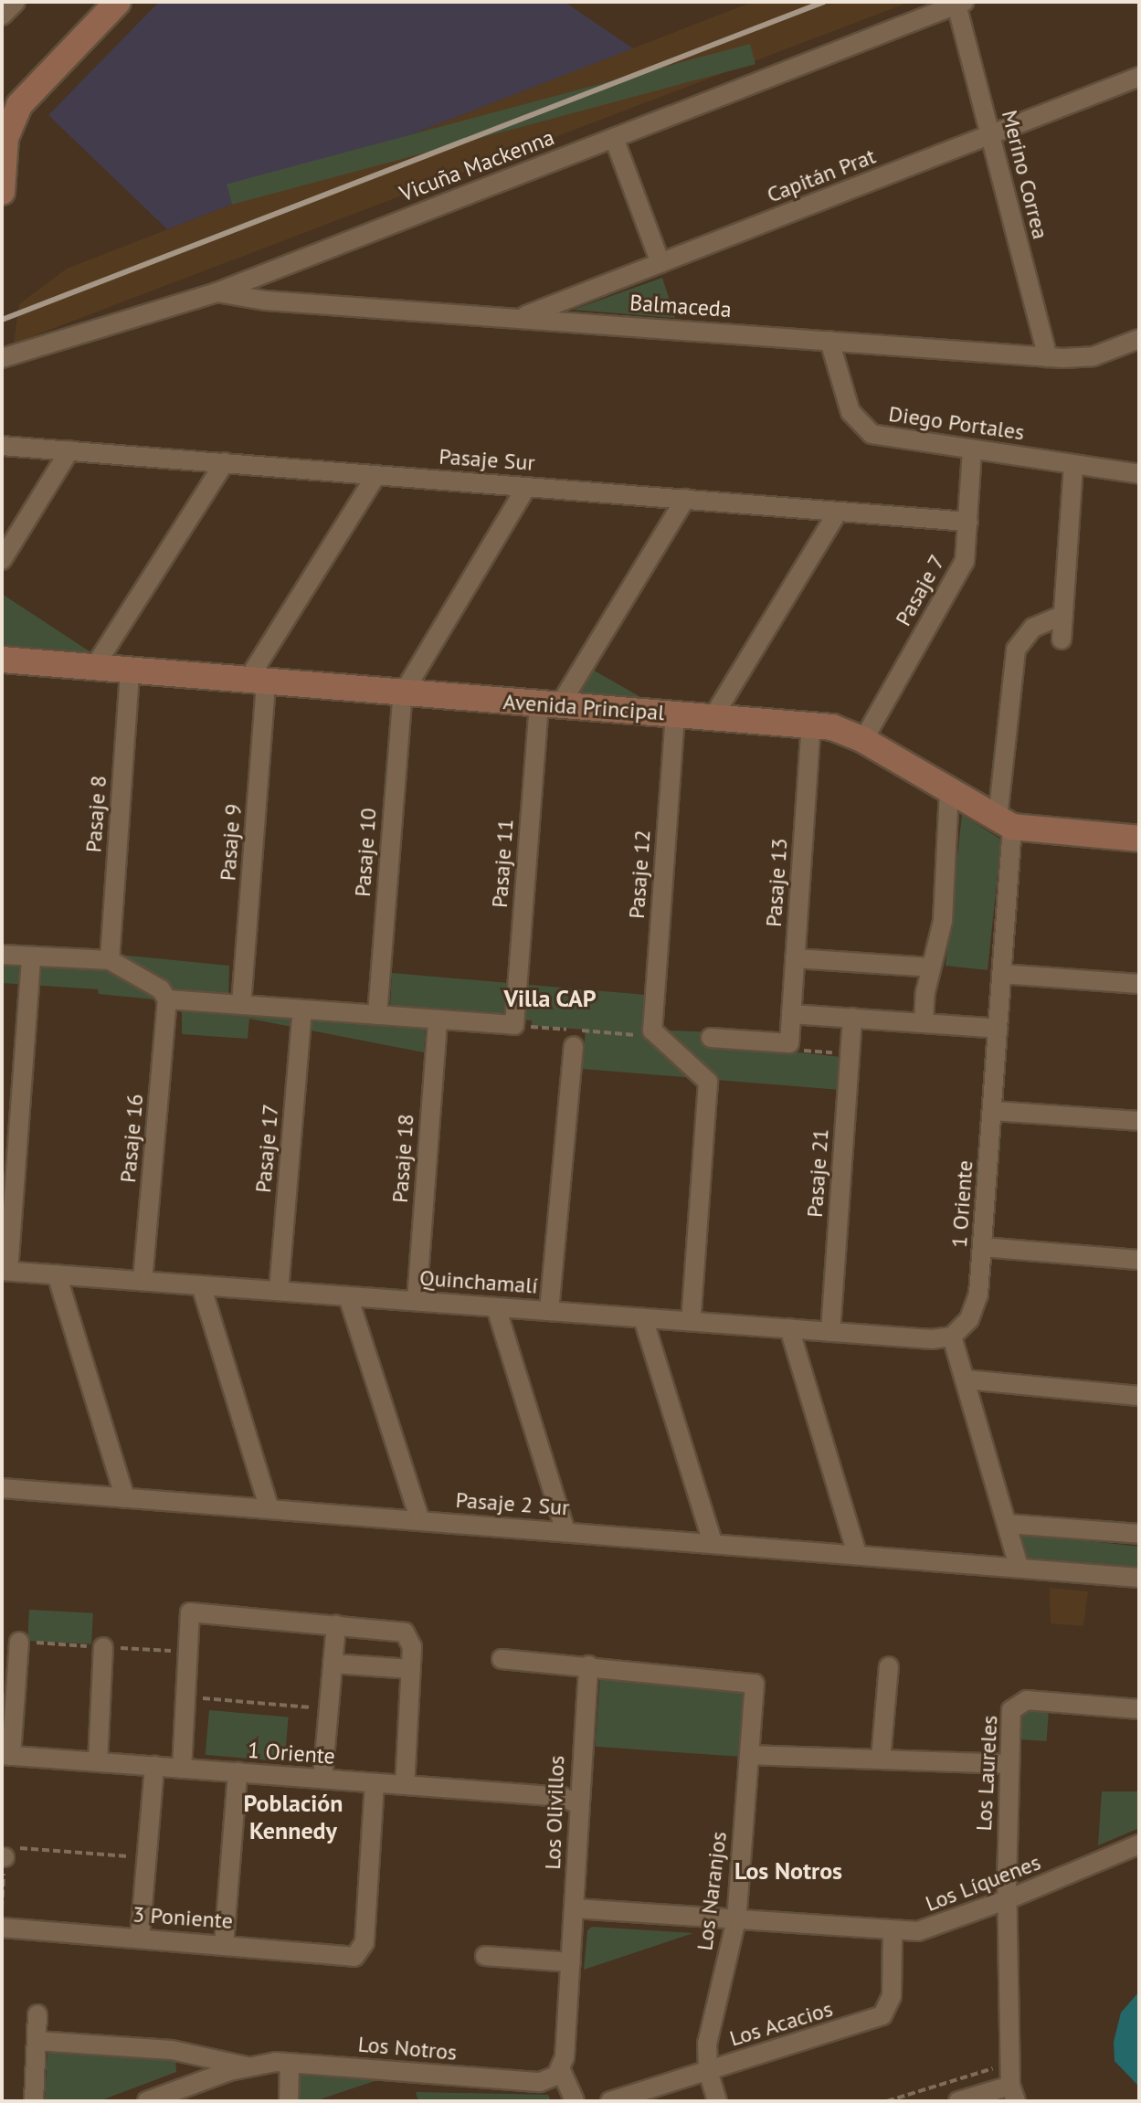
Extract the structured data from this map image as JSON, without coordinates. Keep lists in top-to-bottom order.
{
  "streets": {
    "main road": ["Avenida Principal"],
    "street": [
      "Vicuña Mackenna",
      "Merino Correa",
      "Capitán Prat",
      "Balmaceda",
      "Diego Portales",
      "Pasaje Sur",
      "Pasaje 7",
      "Pasaje 8",
      "Pasaje 9",
      "Pasaje 10",
      "Pasaje 11",
      "Pasaje 12",
      "Pasaje 13",
      "Pasaje 16",
      "Pasaje 17",
      "Pasaje 18",
      "Pasaje 21",
      "1 Oriente",
      "Quinchamalí",
      "Pasaje 2 Sur",
      "Los Laureles",
      "Los Olivillos",
      "Los Líquenes",
      "Los Naranjos",
      "3 Poniente",
      "Los Acacios",
      "Los Notros"
    ]
  },
  "crossings": [
    ["Vicuña Mackenna", "Merino Correa"],
    ["Vicuña Mackenna", "Balmaceda"],
    ["Merino Correa", "Capitán Prat"],
    ["Merino Correa", "Balmaceda"],
    ["Capitán Prat", "Balmaceda"],
    ["Balmaceda", "Diego Portales"],
    ["Diego Portales", "Pasaje 7"],
    ["Pasaje Sur", "Pasaje 7"],
    ["Pasaje 7", "Avenida Principal"],
    ["Avenida Principal", "Pasaje 8"],
    ["Avenida Principal", "Pasaje 9"],
    ["Avenida Principal", "Pasaje 10"],
    ["Avenida Principal", "Pasaje 11"],
    ["Avenida Principal", "Pasaje 12"],
    ["Avenida Principal", "Pasaje 13"],
    ["Avenida Principal", "1 Oriente"],
    ["Pasaje 11", "Pasaje 18"],
    ["Pasaje 12", "Quinchamalí"],
    ["Pasaje 16", "Quinchamalí"],
    ["Pasaje 17", "Quinchamalí"],
    ["Pasaje 18", "Quinchamalí"],
    ["Pasaje 21", "Quinchamalí"],
    ["1 Oriente", "Quinchamalí"],
    ["1 Oriente", "Los Olivillos"],
    ["1 Oriente", "3 Poniente"],
    ["Los Laureles", "Los Líquenes"],
    ["Los Olivillos", "Los Líquenes"],
    ["Los Olivillos", "Los Naranjos"],
    ["Los Líquenes", "Los Naranjos"],
    ["Los Líquenes", "Los Acacios"],
    ["Los Naranjos", "Los Acacios"]
  ],
  "districts": ["Villa CAP", "Población Kennedy", "Los Notros"]
}
